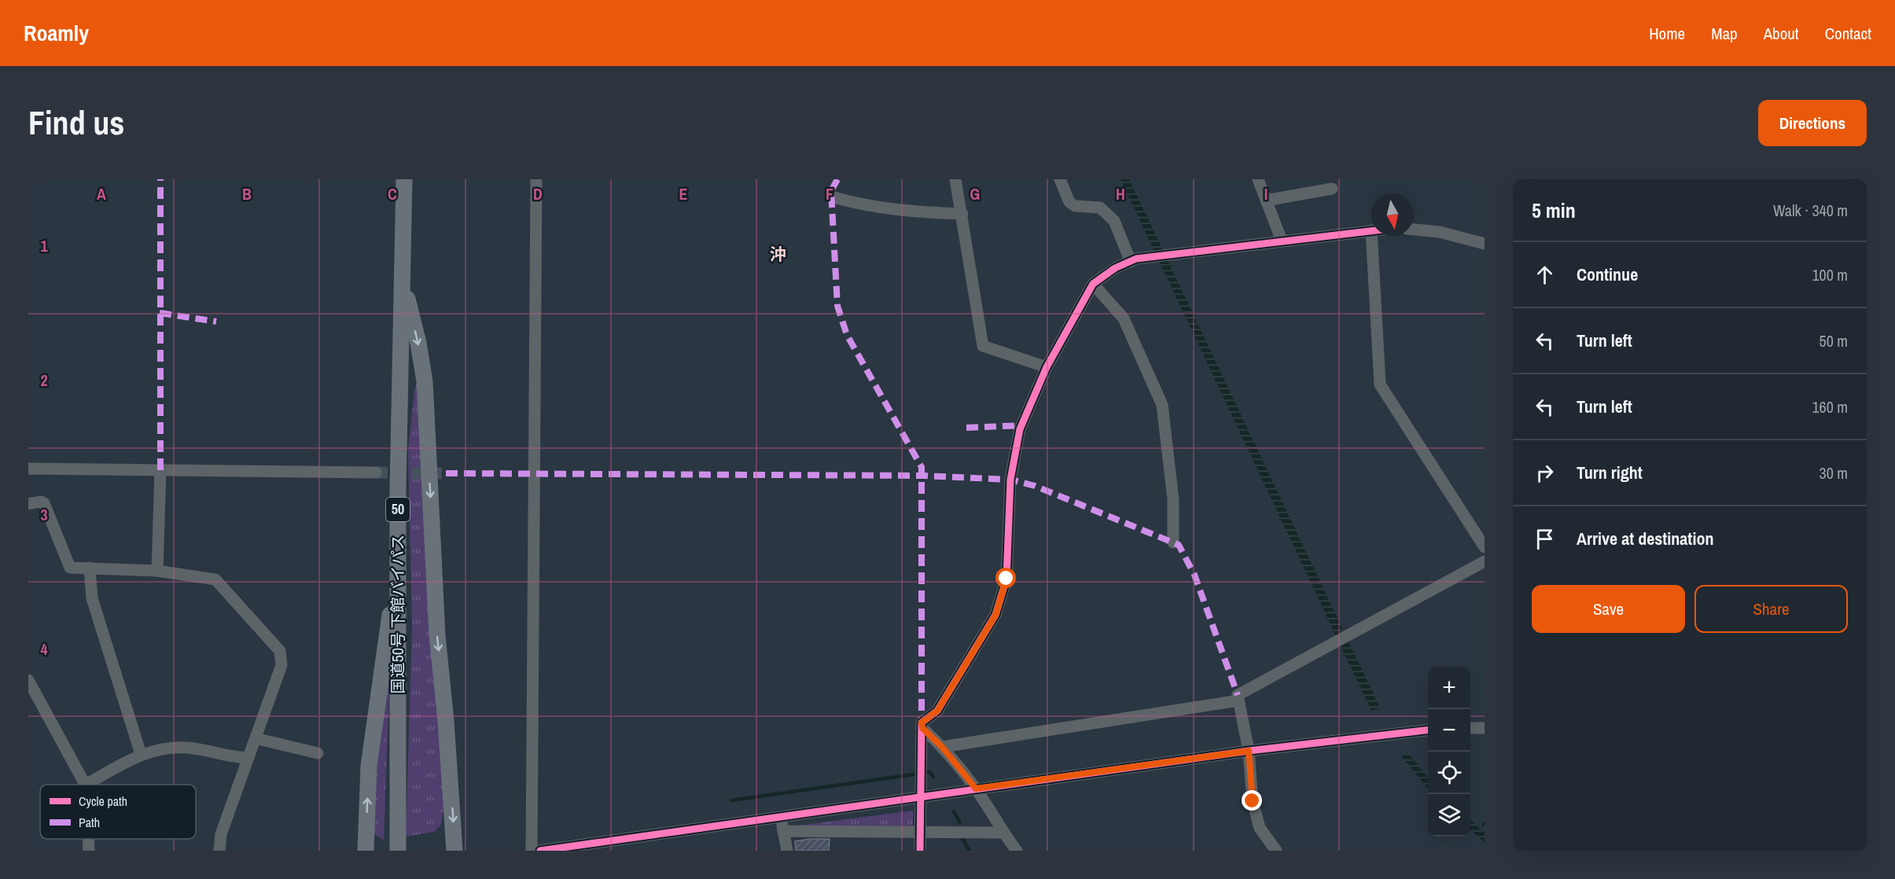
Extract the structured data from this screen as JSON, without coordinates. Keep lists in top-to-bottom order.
{
  "streets": {
    "highway": ["50", "国道50号 下館バイパス"]
  },
  "districts": ["沖"],
  "legend": ["Cycle path", "Path"],
  "north": "bottom",
  "page": {
    "header": "Roamly",
    "nav": [
      "Home",
      "Map",
      "About",
      "Contact"
    ],
    "buttons": [
      "Directions",
      ["Save", "Share"]
    ],
    "title": "Find us",
    "heading": ["5 min", "Walk · 340 m"],
    "list": [
      ["Continue", "100 m"],
      ["Turn left", "50 m"],
      ["Turn left", "160 m"],
      ["Turn right", "30 m"],
      "Arrive at destination"
    ],
    "map_buttons": ["+", "−"]
  },
  "grid": {
    "columns": [
      "A",
      "B",
      "C",
      "D",
      "E",
      "F",
      "G",
      "H",
      "I"
    ],
    "rows": [
      "1",
      "2",
      "3",
      "4"
    ]
  }
}
